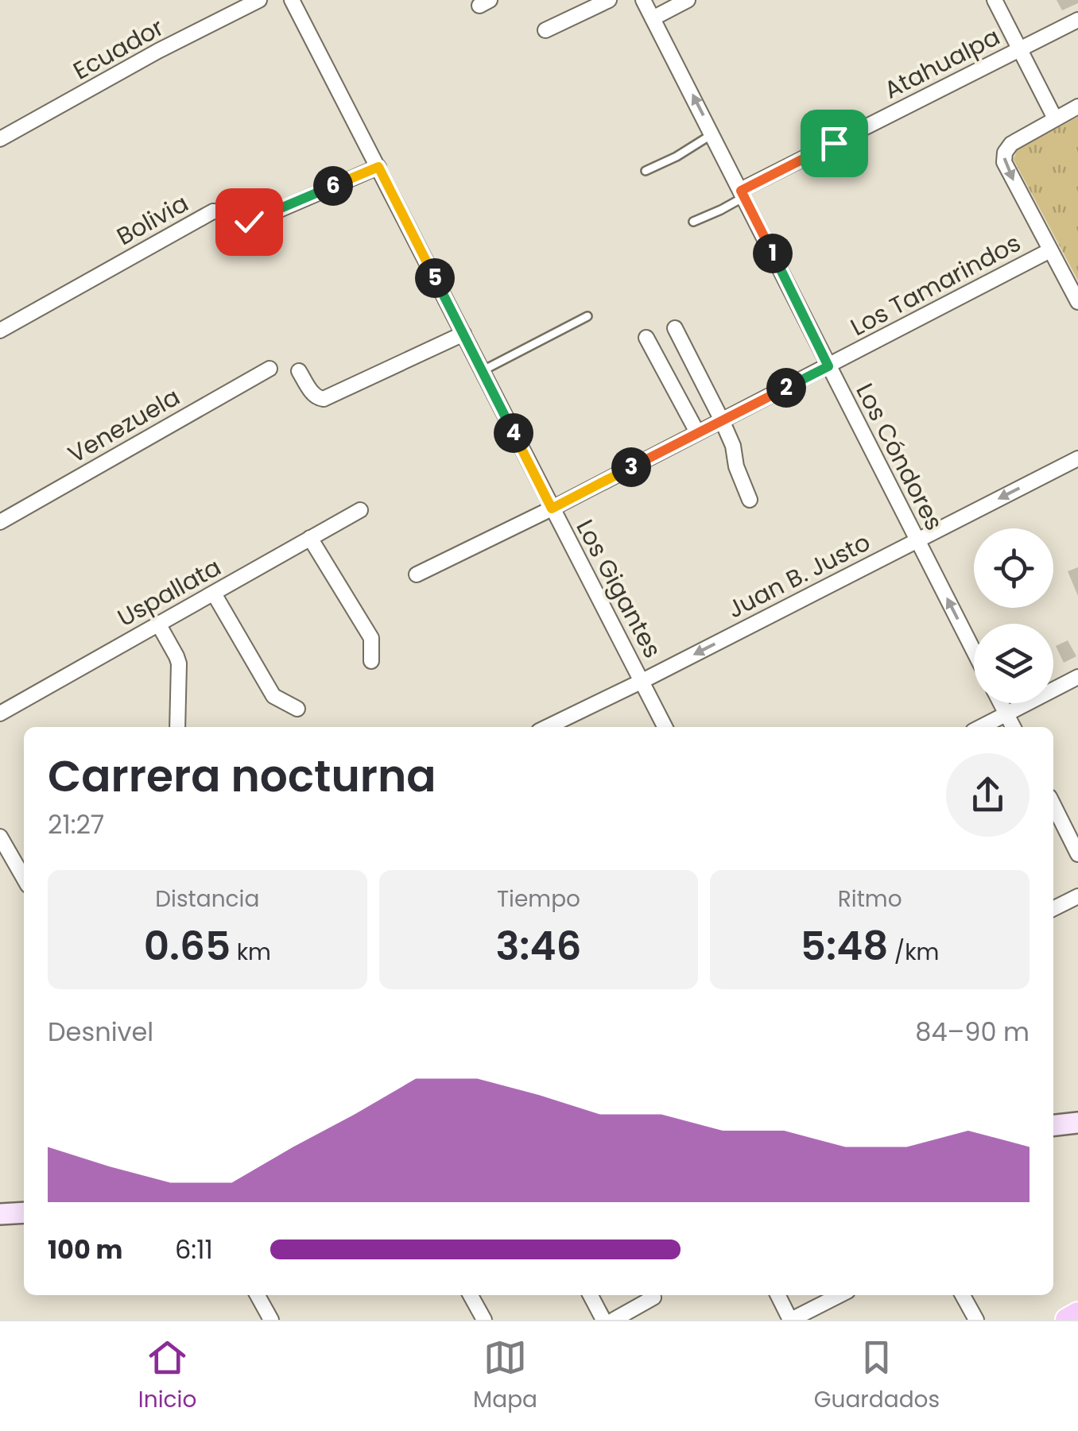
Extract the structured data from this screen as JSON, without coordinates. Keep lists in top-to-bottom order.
{
  "streets": {
    "street": [
      "Ecuador",
      "Atahualpa",
      "Bolivia",
      "Los Tamarindos",
      "Venezuela",
      "Los Cóndores",
      "Juan B. Justo",
      "Los Gigantes",
      "Uspallata"
    ]
  },
  "crossings": [
    ["Atahualpa", "Los Cóndores"],
    ["Bolivia", "Los Gigantes"],
    ["Los Tamarindos", "Los Cóndores"],
    ["Los Tamarindos", "Los Gigantes"],
    ["Los Cóndores", "Juan B. Justo"],
    ["Juan B. Justo", "Los Gigantes"]
  ],
  "one_way": ["Juan B. Justo"],
  "page": {
    "pins": [
      "6",
      "1",
      "5",
      "2",
      "4",
      "3"
    ],
    "heading": ["Carrera nocturna", "21:27"],
    "stats": [
      ["Distancia", "0.65 km"],
      ["Tiempo", "3:46"],
      ["Ritmo", "5:48 /km"]
    ],
    "chart": ["Desnivel", "84–90 m"],
    "list": [
      {
        "name": "100 m",
        "note": "6:11"
      }
    ],
    "tabs": ["Inicio", "Mapa", "Guardados"]
  }
}
